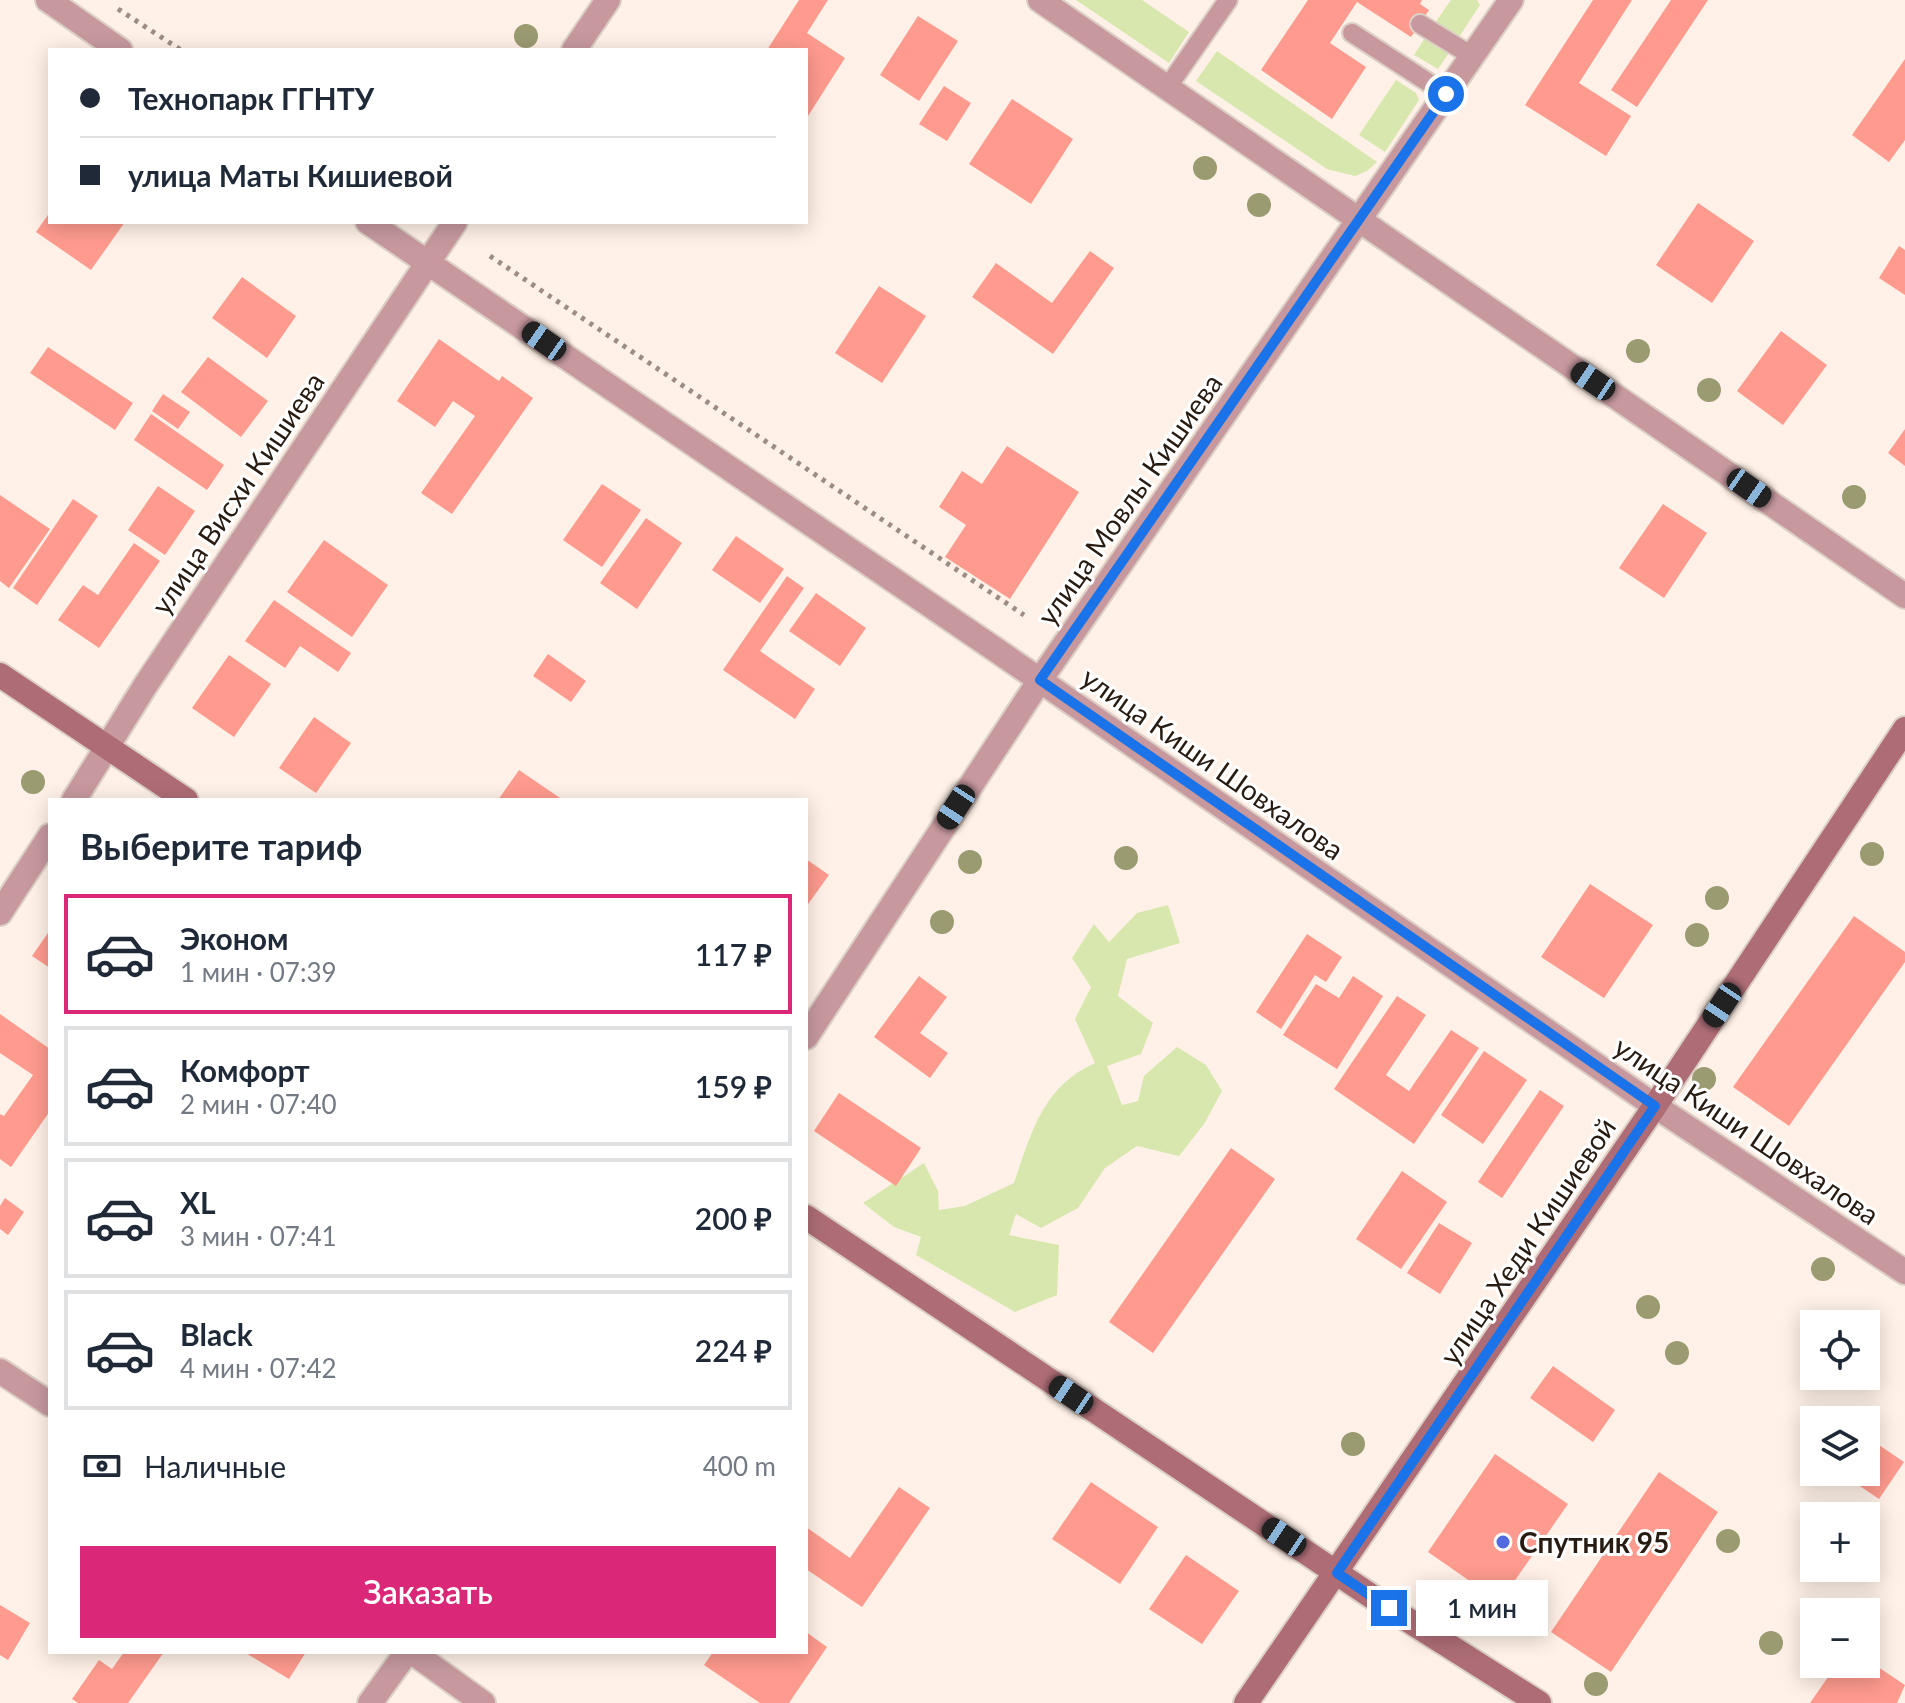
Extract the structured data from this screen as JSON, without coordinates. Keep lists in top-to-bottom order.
{
  "streets": {
    "main road": ["улица Хеди Кишиевой"],
    "street": ["улица Висхи Кишиева", "улица Мовлы Кишиева", "улица Киши Шовхалова"]
  },
  "crossings": [
    ["улица Висхи Кишиева", "улица Киши Шовхалова"],
    ["улица Мовлы Кишиева", "улица Киши Шовхалова"],
    ["улица Киши Шовхалова", "улица Хеди Кишиевой"]
  ],
  "places": ["Спутник 95"],
  "page": {
    "banner": ["Технопарк ГГНТУ", "улица Маты Кишиевой"],
    "heading": "Выберите тариф",
    "list": [
      {
        "name": "Эконом",
        "note": "1 мин · 07:39",
        "value": "117 ₽"
      },
      {
        "name": "Комфорт",
        "note": "2 мин · 07:40",
        "value": "159 ₽"
      },
      {
        "name": "XL",
        "note": "3 мин · 07:41",
        "value": "200 ₽"
      },
      {
        "name": "Black",
        "note": "4 мин · 07:42",
        "value": "224 ₽"
      }
    ],
    "map_buttons": ["+", "−"],
    "pay": ["Наличные", "400 m"],
    "buttons": "Заказать",
    "bubble": "1 мин"
  }
}
